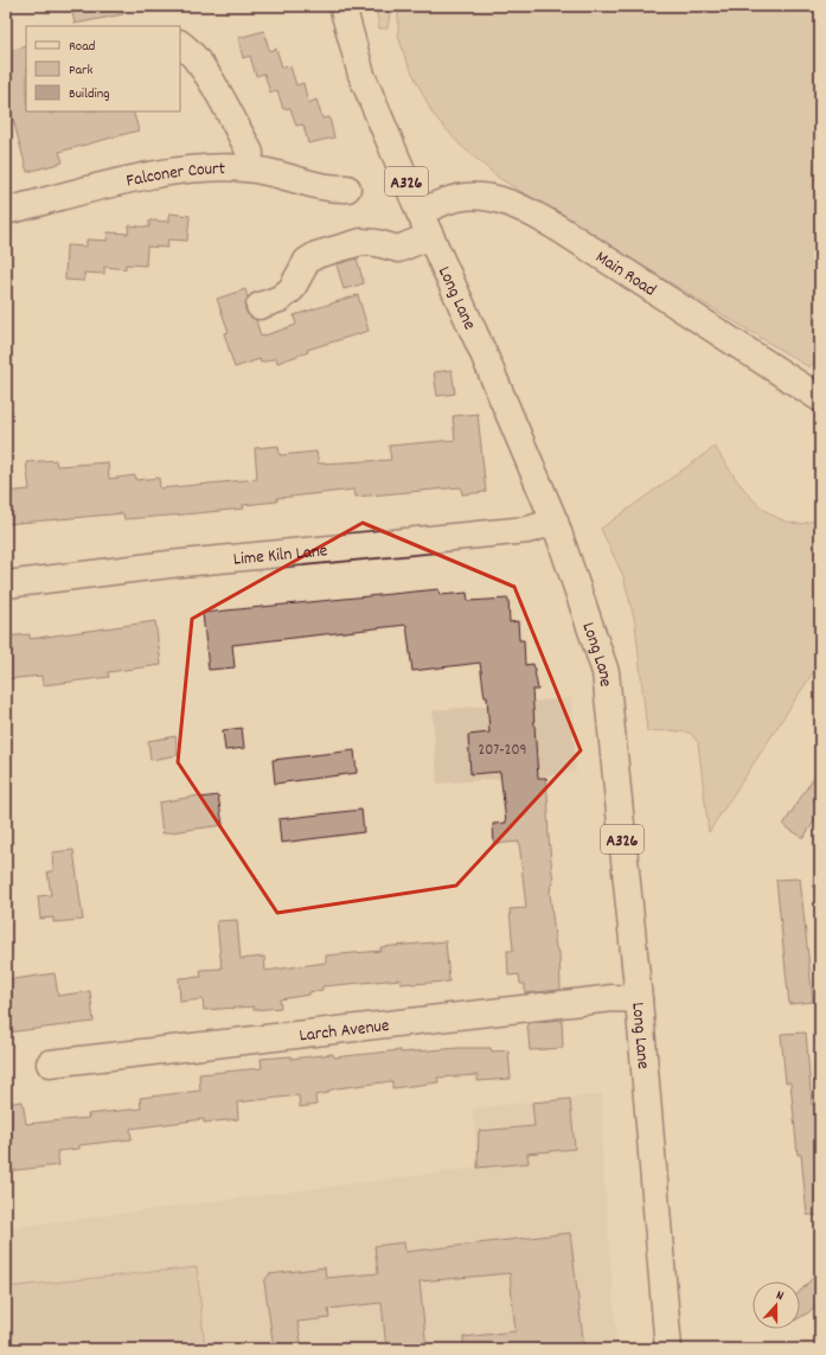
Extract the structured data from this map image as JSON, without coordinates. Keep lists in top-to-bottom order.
{
  "streets": {
    "street": [
      "Falconer Court",
      "A326",
      "Main Road",
      "Long Lane",
      "Lime Kiln Lane",
      "Larch Avenue"
    ]
  },
  "crossings": [
    ["Main Road", "Long Lane"],
    ["Long Lane", "Lime Kiln Lane"],
    ["Long Lane", "Larch Avenue"]
  ],
  "house_numbers": ["207-209"],
  "legend": ["Road", "Park", "Building"],
  "north": "top"
}
